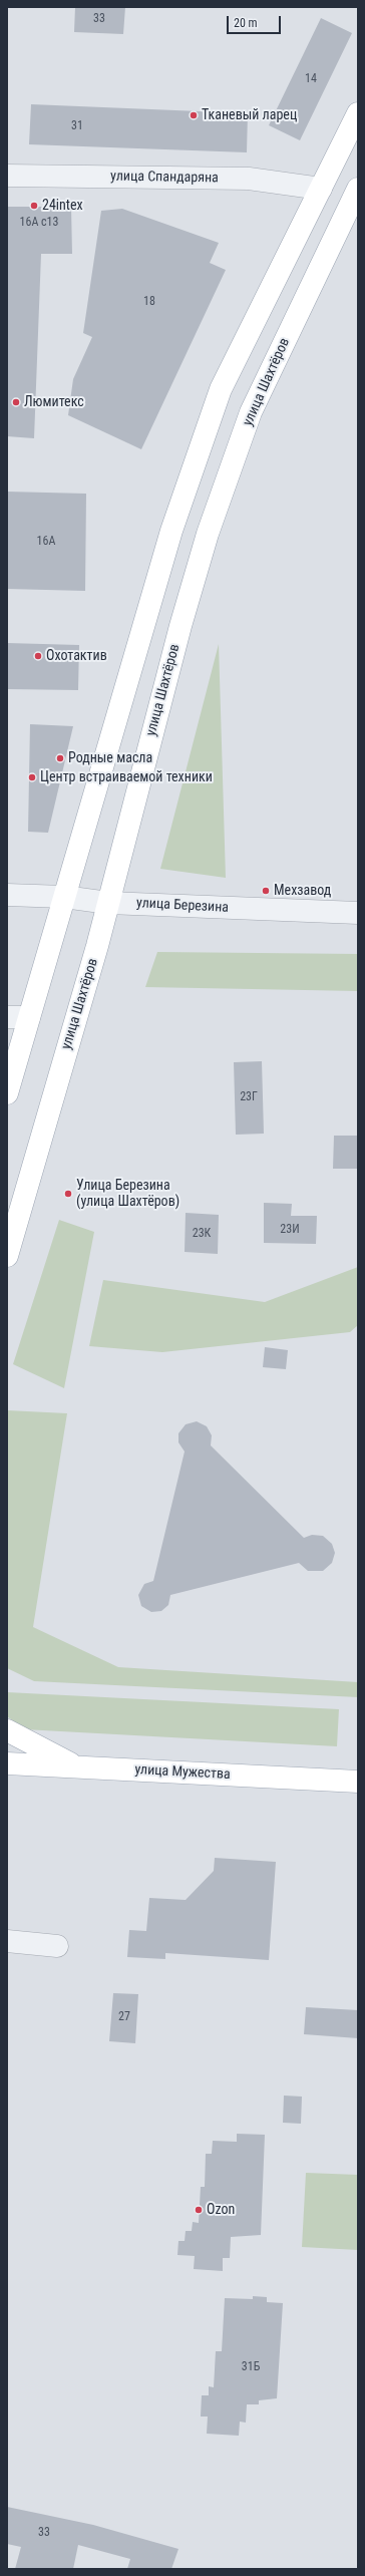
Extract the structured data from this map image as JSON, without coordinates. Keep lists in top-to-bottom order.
{
  "streets": {
    "main road": ["улица Шахтёров", "улица Мужества"],
    "street": ["улица Спандаряна", "улица Березина"]
  },
  "crossings": [
    ["улица Шахтёров", "улица Березина"]
  ],
  "places": [
    "Тканевый ларец",
    "24intex",
    "Люмитекс",
    "Охотактив",
    "Родные масла",
    "Центр встраиваемой техники",
    "Мехзавод",
    "Улица Березина (улица Шахтёров)",
    "Ozon"
  ],
  "house_numbers": [
    "33",
    "14",
    "31",
    "16А с13",
    "18",
    "16А",
    "23Г",
    "23И",
    "23К",
    "27",
    "31Б",
    "33"
  ],
  "scale_bar": "20 m"
}
